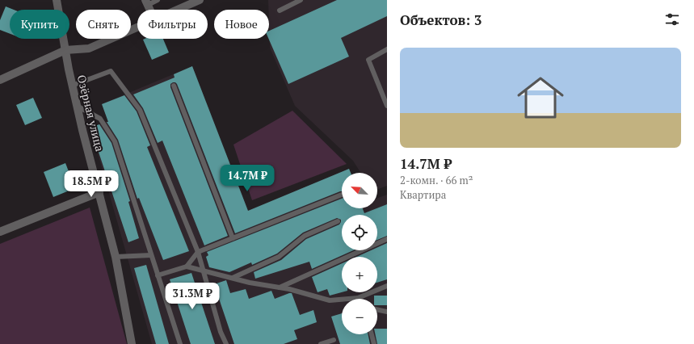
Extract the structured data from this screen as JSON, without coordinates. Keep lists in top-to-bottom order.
{
  "streets": {
    "street": ["Озёрная улица"]
  },
  "north": "top left",
  "page": {
    "heading": "Объектов: 3",
    "chip": [
      "Купить",
      "Снять",
      "Фильтры",
      "Новое"
    ],
    "list": [
      {
        "name": "14.7M ₽",
        "note": "2-комн. · 66 m² · Квартира"
      }
    ],
    "price": ["14.7M ₽", "18.5M ₽", "31.3M ₽"],
    "map_buttons": ["+", "−"]
  }
}
